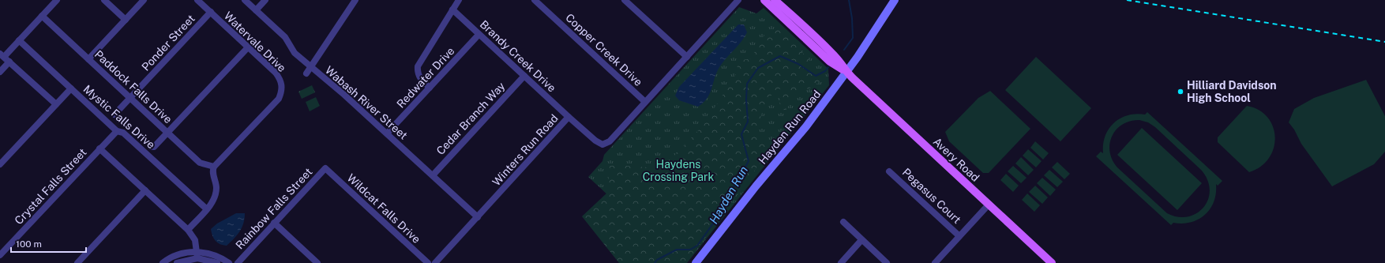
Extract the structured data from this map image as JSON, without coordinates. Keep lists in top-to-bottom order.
{
  "streets": {
    "main road": ["Hayden Run Road", "Avery Road"],
    "street": [
      "Watervale Drive",
      "Ponder Street",
      "Copper Creek Drive",
      "Brandy Creek Drive",
      "Redwater Drive",
      "Paddock Falls Drive",
      "Wabash River Street",
      "Mystic Falls Drive",
      "Cedar Branch Way",
      "Winters Run Road",
      "Crystal Falls Street",
      "Pegasus Court",
      "Rainbow Falls Street",
      "Wildcat Falls Drive"
    ]
  },
  "crossings": [
    ["Watervale Drive", "Ponder Street"],
    ["Watervale Drive", "Paddock Falls Drive"],
    ["Ponder Street", "Paddock Falls Drive"],
    ["Copper Creek Drive", "Winters Run Road"],
    ["Brandy Creek Drive", "Redwater Drive"],
    ["Brandy Creek Drive", "Cedar Branch Way"],
    ["Brandy Creek Drive", "Winters Run Road"],
    ["Redwater Drive", "Wabash River Street"],
    ["Wabash River Street", "Cedar Branch Way"],
    ["Wabash River Street", "Winters Run Road"],
    ["Mystic Falls Drive", "Crystal Falls Street"],
    ["Hayden Run Road", "Avery Road"],
    ["Rainbow Falls Street", "Wildcat Falls Drive"]
  ],
  "water": ["Hayden Run"],
  "parks": ["Haydens Crossing Park"],
  "places": ["Hilliard Davidson High School"],
  "scale_bar": "100 m"
}
